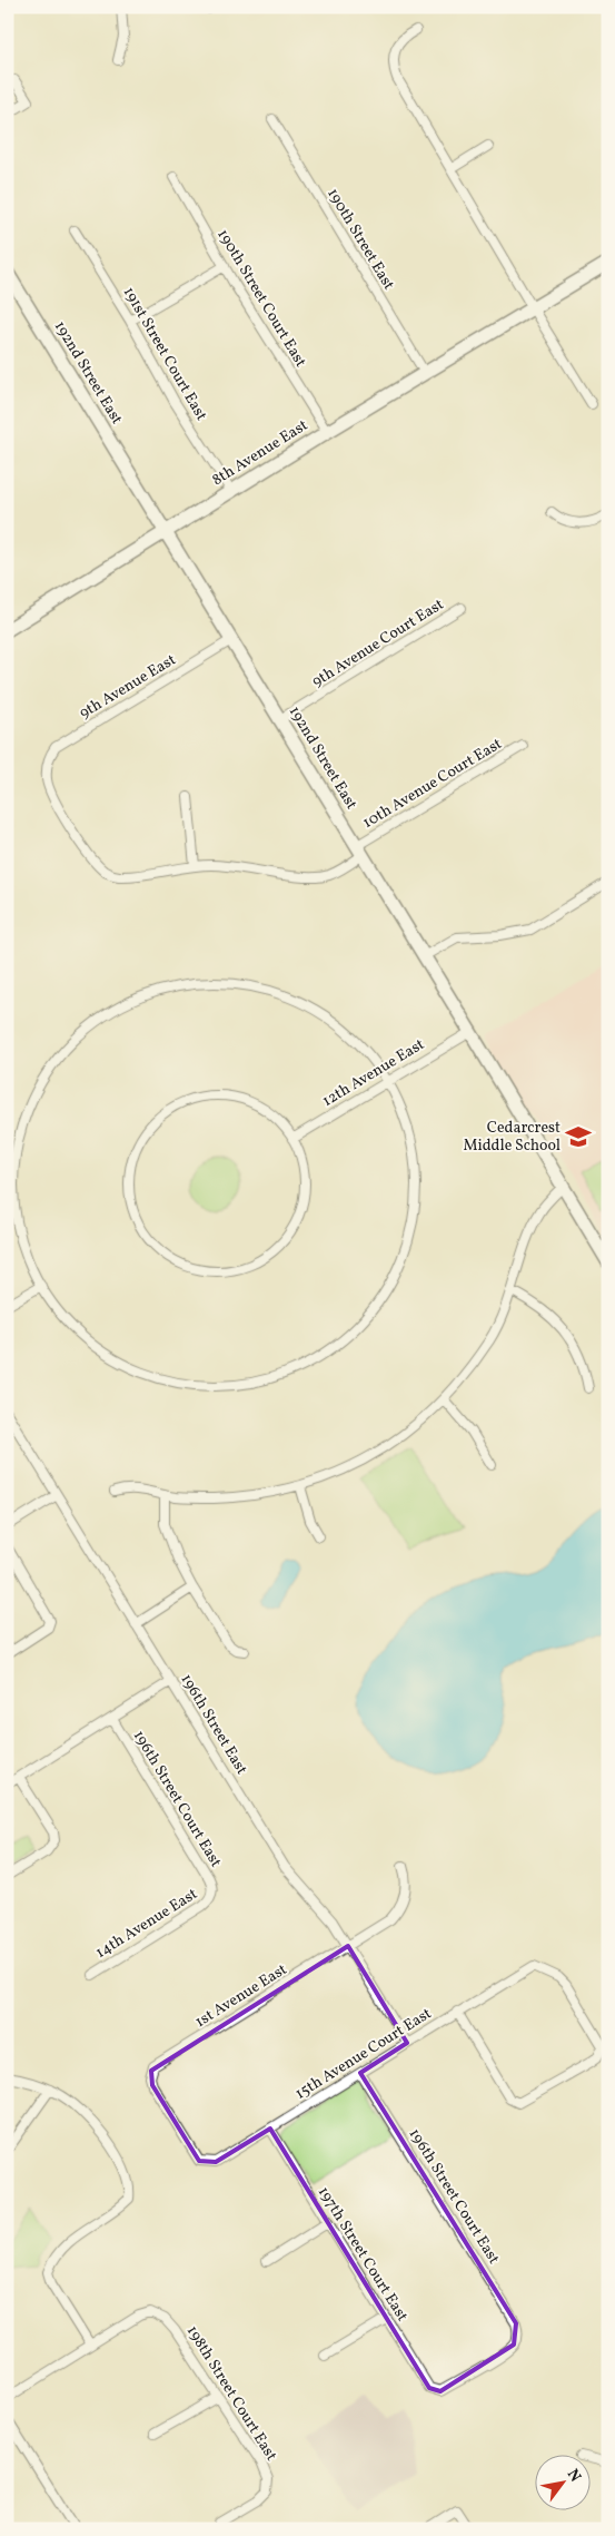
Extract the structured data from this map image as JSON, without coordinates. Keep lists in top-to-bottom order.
{
  "streets": {
    "street": [
      "190th Street East",
      "190th Street Court East",
      "191st Street Court East",
      "192nd Street East",
      "8th Avenue East",
      "9th Avenue Court East",
      "9th Avenue East",
      "10th Avenue Court East",
      "12th Avenue East",
      "196th Street East",
      "196th Street Court East",
      "14th Avenue East",
      "1st Avenue East",
      "15th Avenue Court East",
      "197th Street Court East",
      "198th Street Court East"
    ]
  },
  "crossings": [
    ["190th Street East", "8th Avenue East"],
    ["190th Street Court East", "8th Avenue East"],
    ["191st Street Court East", "8th Avenue East"],
    ["192nd Street East", "8th Avenue East"],
    ["192nd Street East", "9th Avenue Court East"],
    ["192nd Street East", "9th Avenue East"],
    ["192nd Street East", "10th Avenue Court East"],
    ["192nd Street East", "12th Avenue East"],
    ["9th Avenue East", "10th Avenue Court East"],
    ["196th Street East", "1st Avenue East"],
    ["196th Street East", "15th Avenue Court East"],
    ["196th Street Court East", "14th Avenue East"],
    ["196th Street Court East", "15th Avenue Court East"],
    ["196th Street Court East", "197th Street Court East"],
    ["1st Avenue East", "15th Avenue Court East"],
    ["15th Avenue Court East", "197th Street Court East"]
  ],
  "places": {
    "school or university": ["Cedarcrest Middle School"]
  },
  "north": "top right"
}
